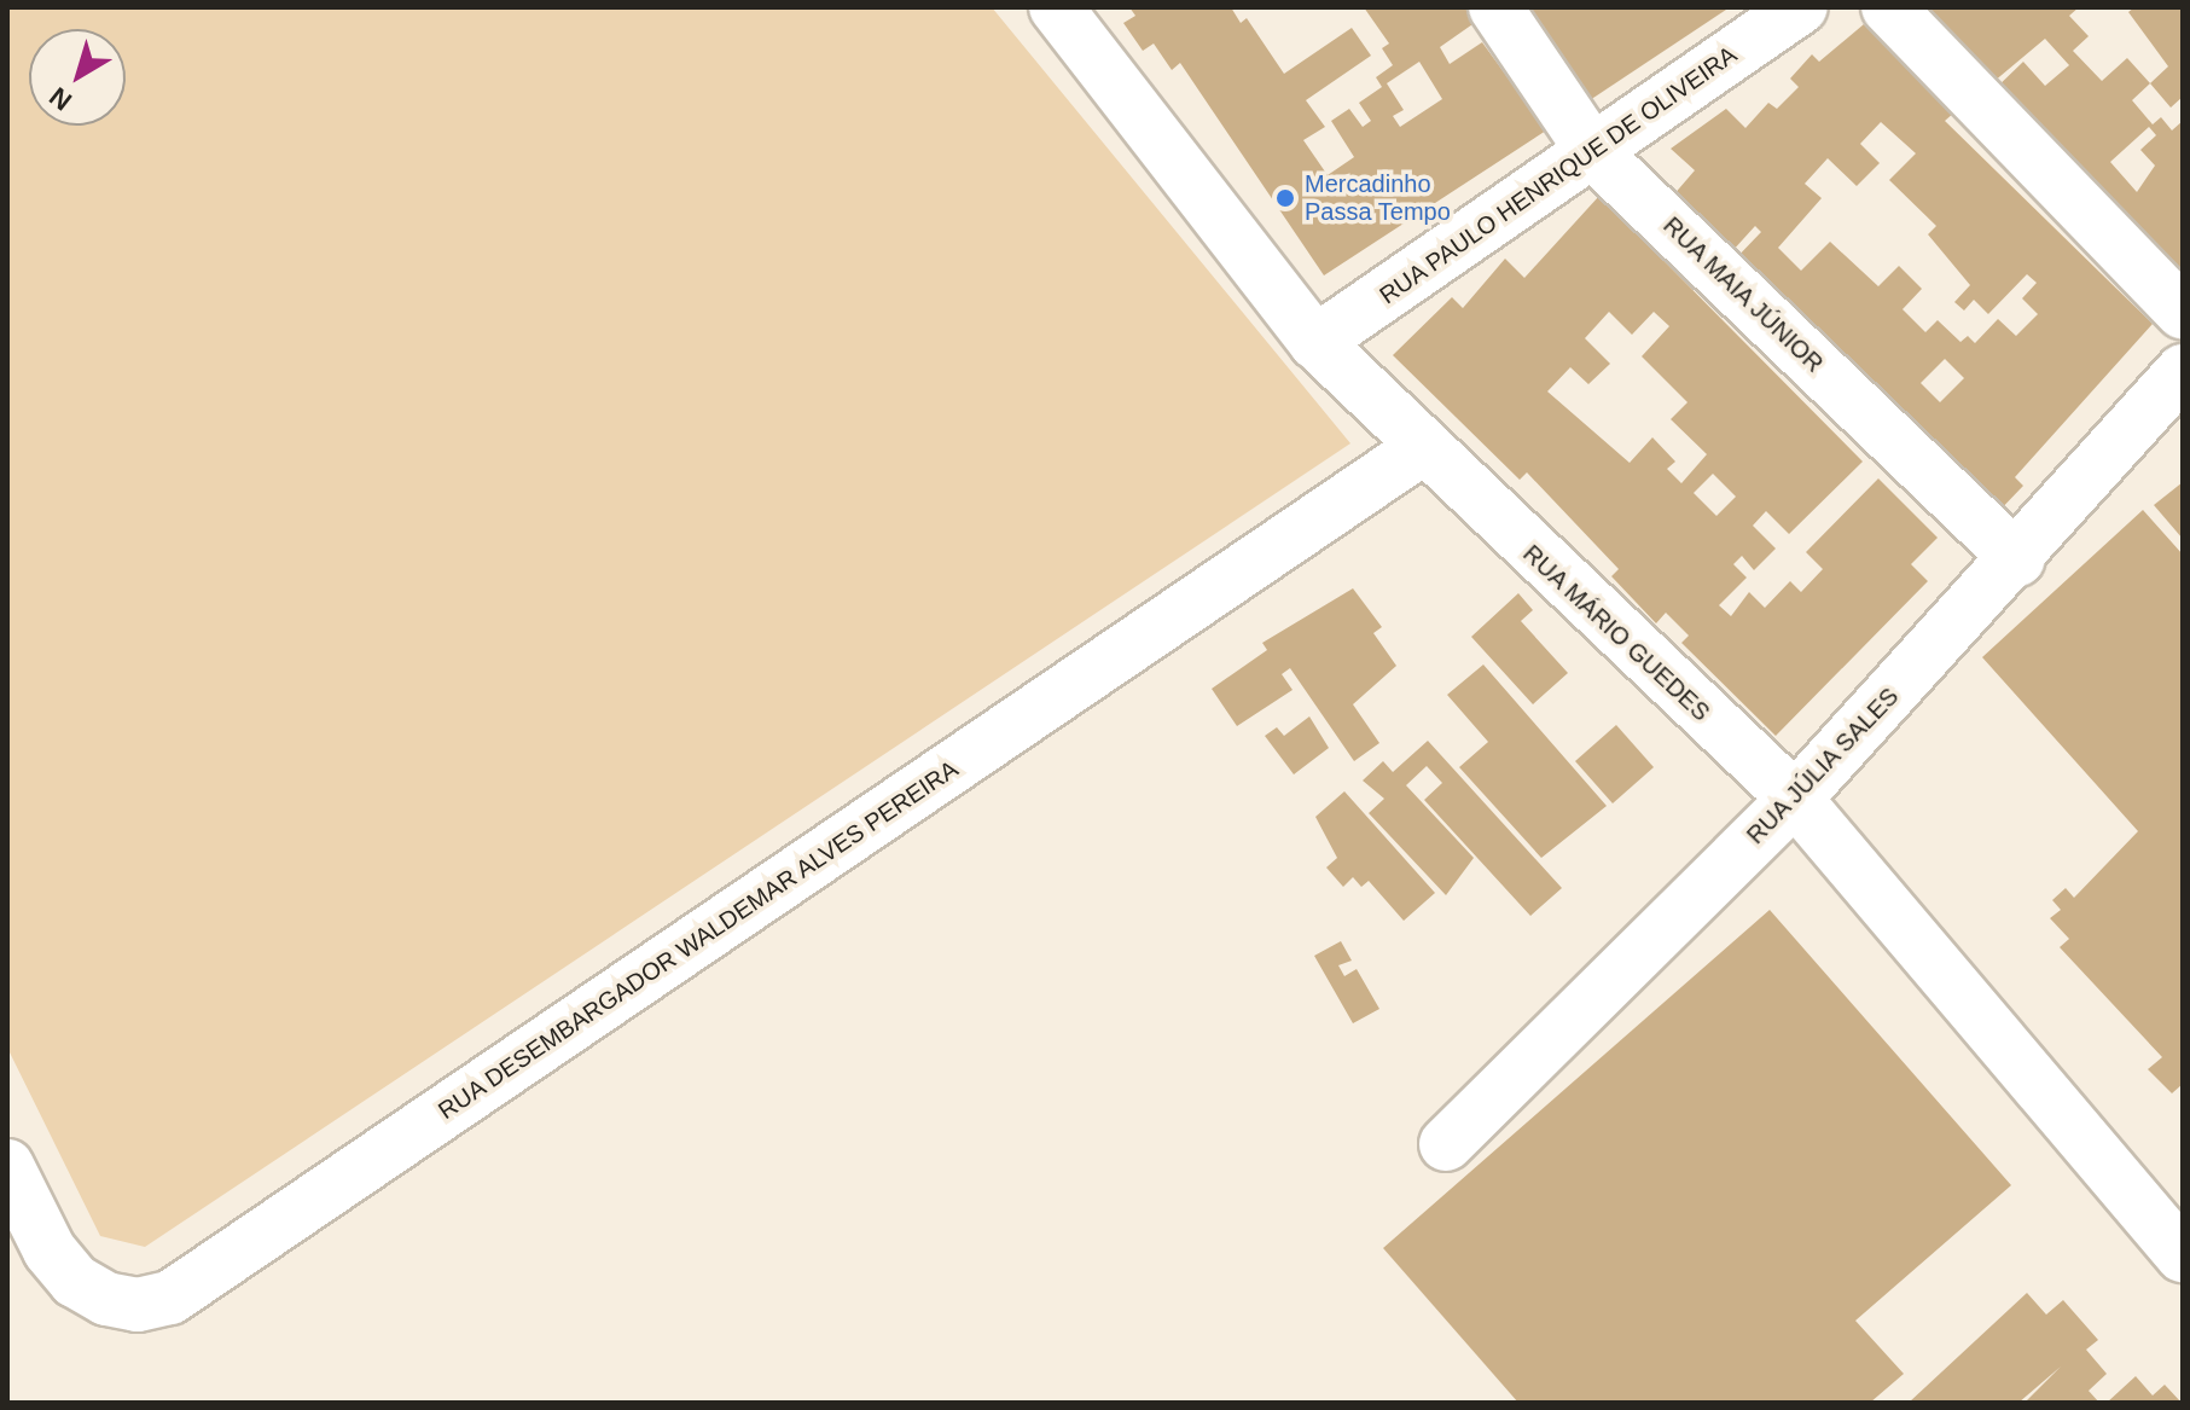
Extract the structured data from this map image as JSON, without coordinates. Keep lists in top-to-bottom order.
{
  "streets": {
    "street": [
      "RUA PAULO HENRIQUE DE OLIVEIRA",
      "RUA MAIA JÚNIOR",
      "RUA MÁRIO GUEDES",
      "RUA JÚLIA SALES",
      "RUA DESEMBARGADOR WALDEMAR ALVES PEREIRA"
    ]
  },
  "crossings": [
    ["RUA PAULO HENRIQUE DE OLIVEIRA", "RUA MAIA JÚNIOR"],
    ["RUA PAULO HENRIQUE DE OLIVEIRA", "RUA MÁRIO GUEDES"],
    ["RUA MAIA JÚNIOR", "RUA JÚLIA SALES"],
    ["RUA MÁRIO GUEDES", "RUA JÚLIA SALES"],
    ["RUA MÁRIO GUEDES", "RUA DESEMBARGADOR WALDEMAR ALVES PEREIRA"]
  ],
  "places": ["Mercadinho Passa Tempo"],
  "north": "bottom left"
}
